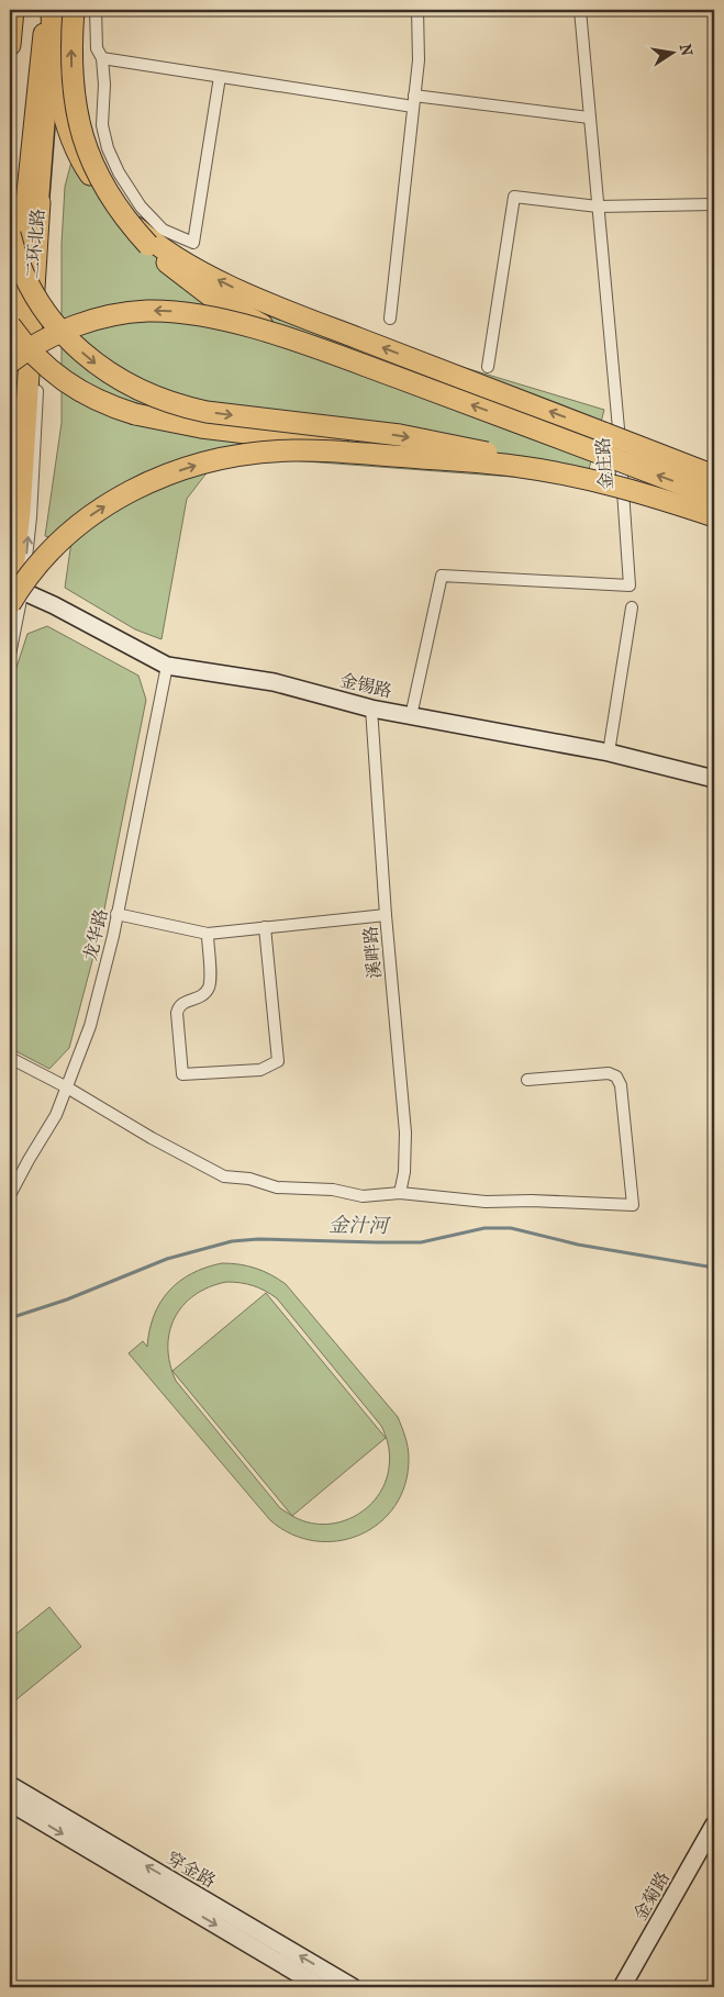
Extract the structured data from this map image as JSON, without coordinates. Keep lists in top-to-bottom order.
{
  "streets": {
    "main road": ["二环北路"],
    "street": [
      "金庄路",
      "金锡路",
      "龙华路",
      "溪畔路",
      "穿金路",
      "金菊路"
    ]
  },
  "crossings": [
    ["金庄路", "金锡路"],
    ["金锡路", "龙华路"],
    ["金锡路", "溪畔路"]
  ],
  "water": ["金汁河"],
  "north": "right"
}
